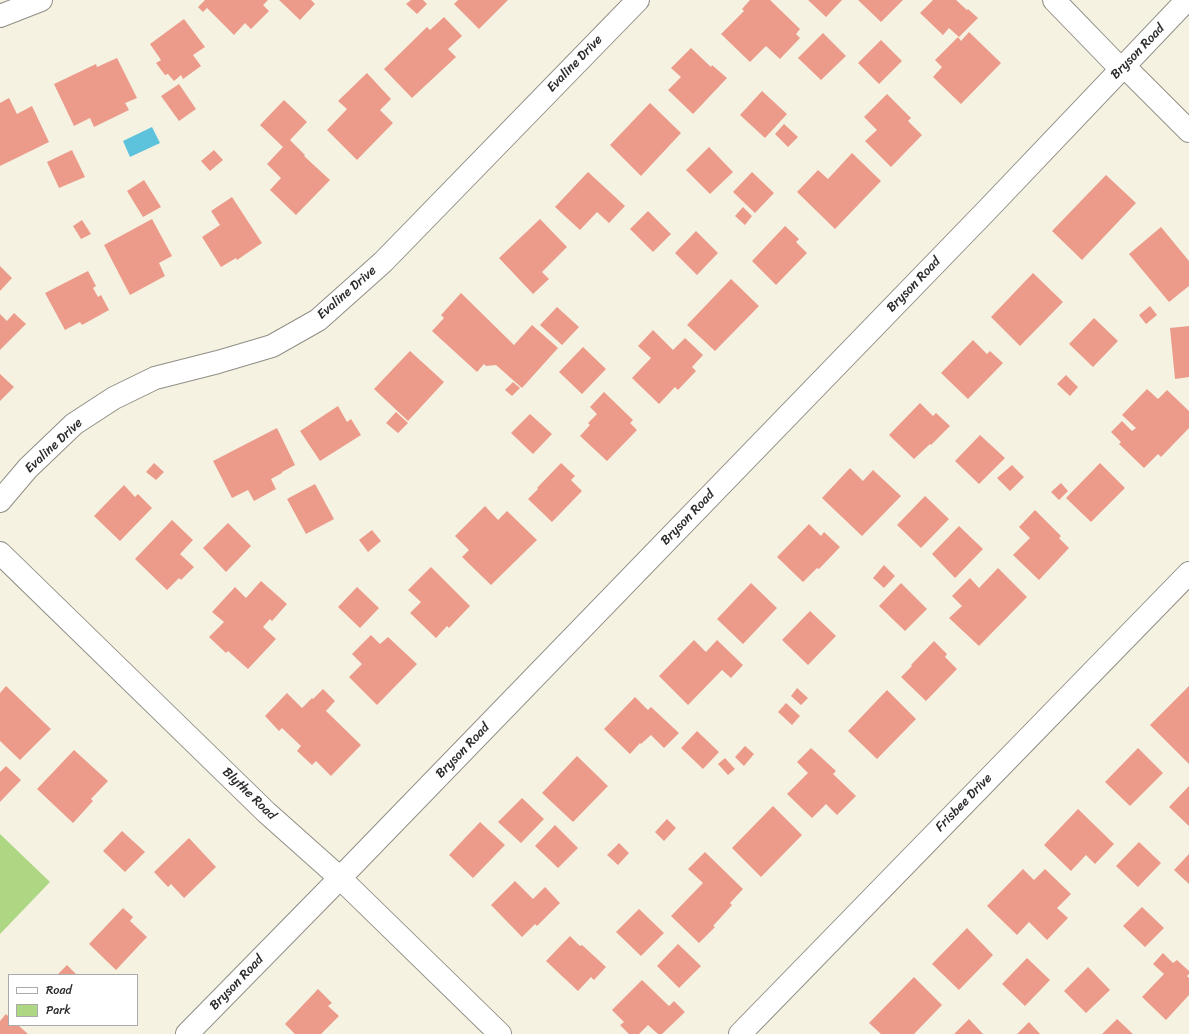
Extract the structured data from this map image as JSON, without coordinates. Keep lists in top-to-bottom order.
{
  "streets": {
    "street": [
      "Bryson Road",
      "Evaline Drive",
      "Blythe Road",
      "Frisbee Drive"
    ]
  },
  "crossings": [
    ["Bryson Road", "Blythe Road"]
  ],
  "legend": ["Road", "Park"]
}
